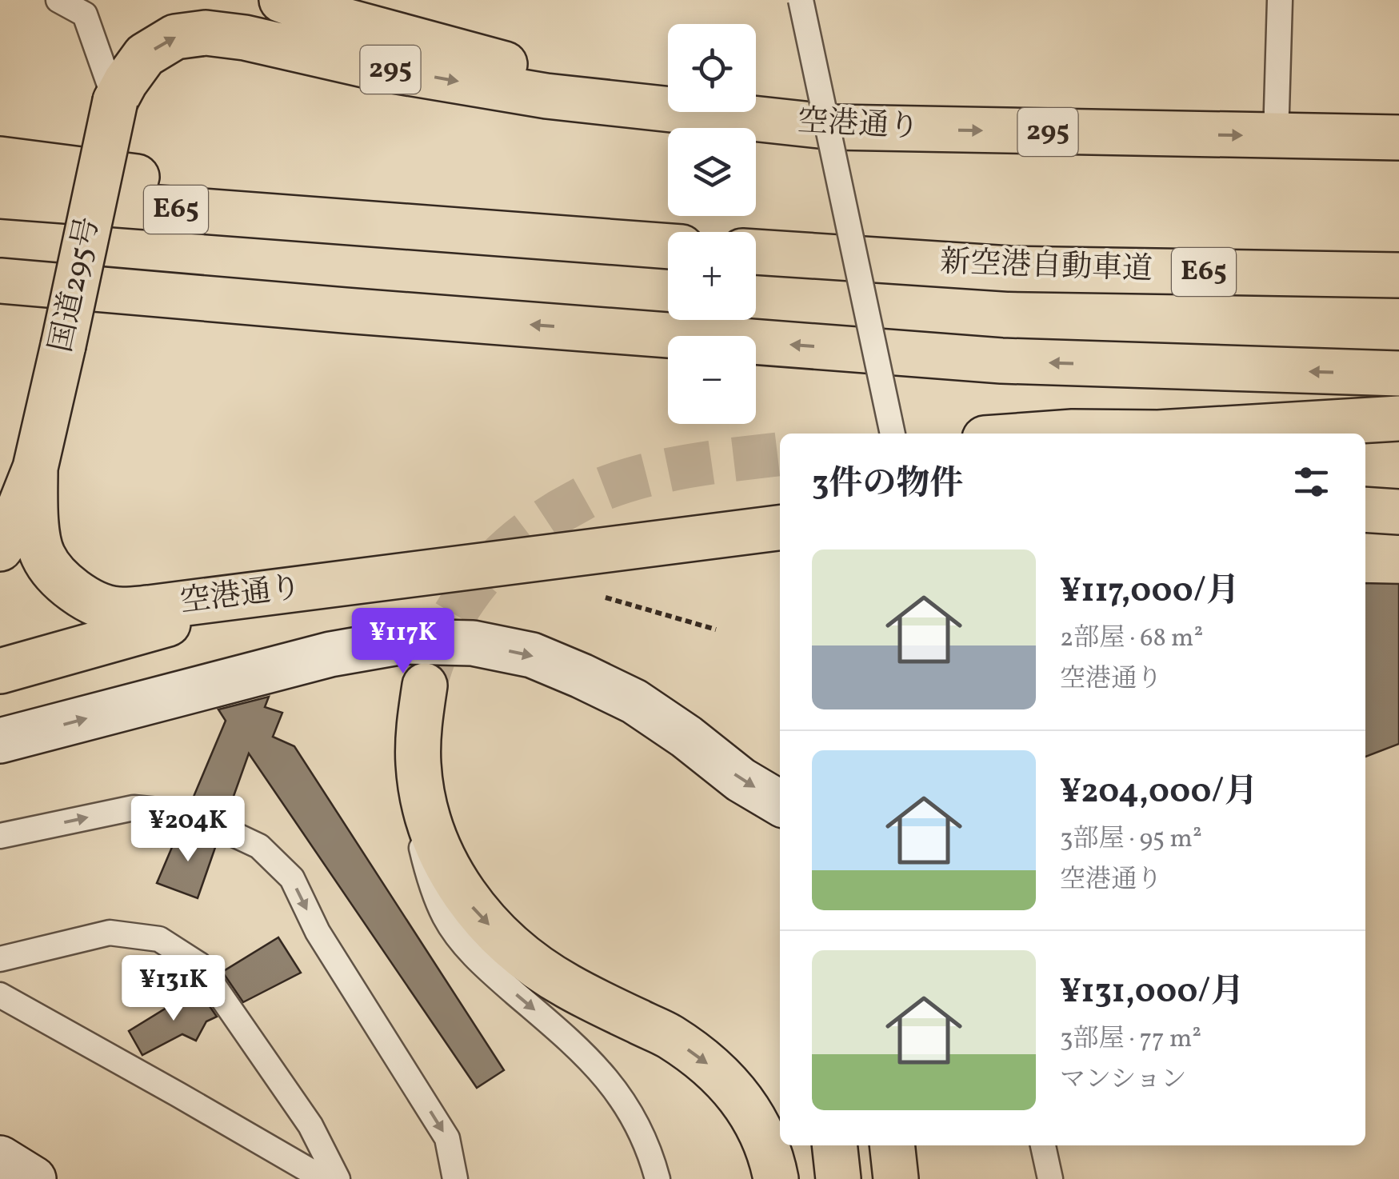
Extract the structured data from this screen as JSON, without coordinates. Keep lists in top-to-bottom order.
{
  "streets": {
    "highway": [
      "295",
      "空港通り",
      "E65",
      "新空港自動車道",
      "国道295号"
    ]
  },
  "crossings": [
    ["295", "空港通り"],
    ["295", "国道295号"],
    ["空港通り", "国道295号"]
  ],
  "page": {
    "map_buttons": ["+", "−"],
    "heading": "3件の物件",
    "list": [
      {
        "name": "¥117,000/月",
        "note": "2部屋 · 68 m² · 空港通り"
      },
      {
        "name": "¥204,000/月",
        "note": "3部屋 · 95 m² · 空港通り"
      },
      {
        "name": "¥131,000/月",
        "note": "3部屋 · 77 m² · マンション"
      }
    ],
    "price": ["¥117K", "¥204K", "¥131K"]
  }
}
